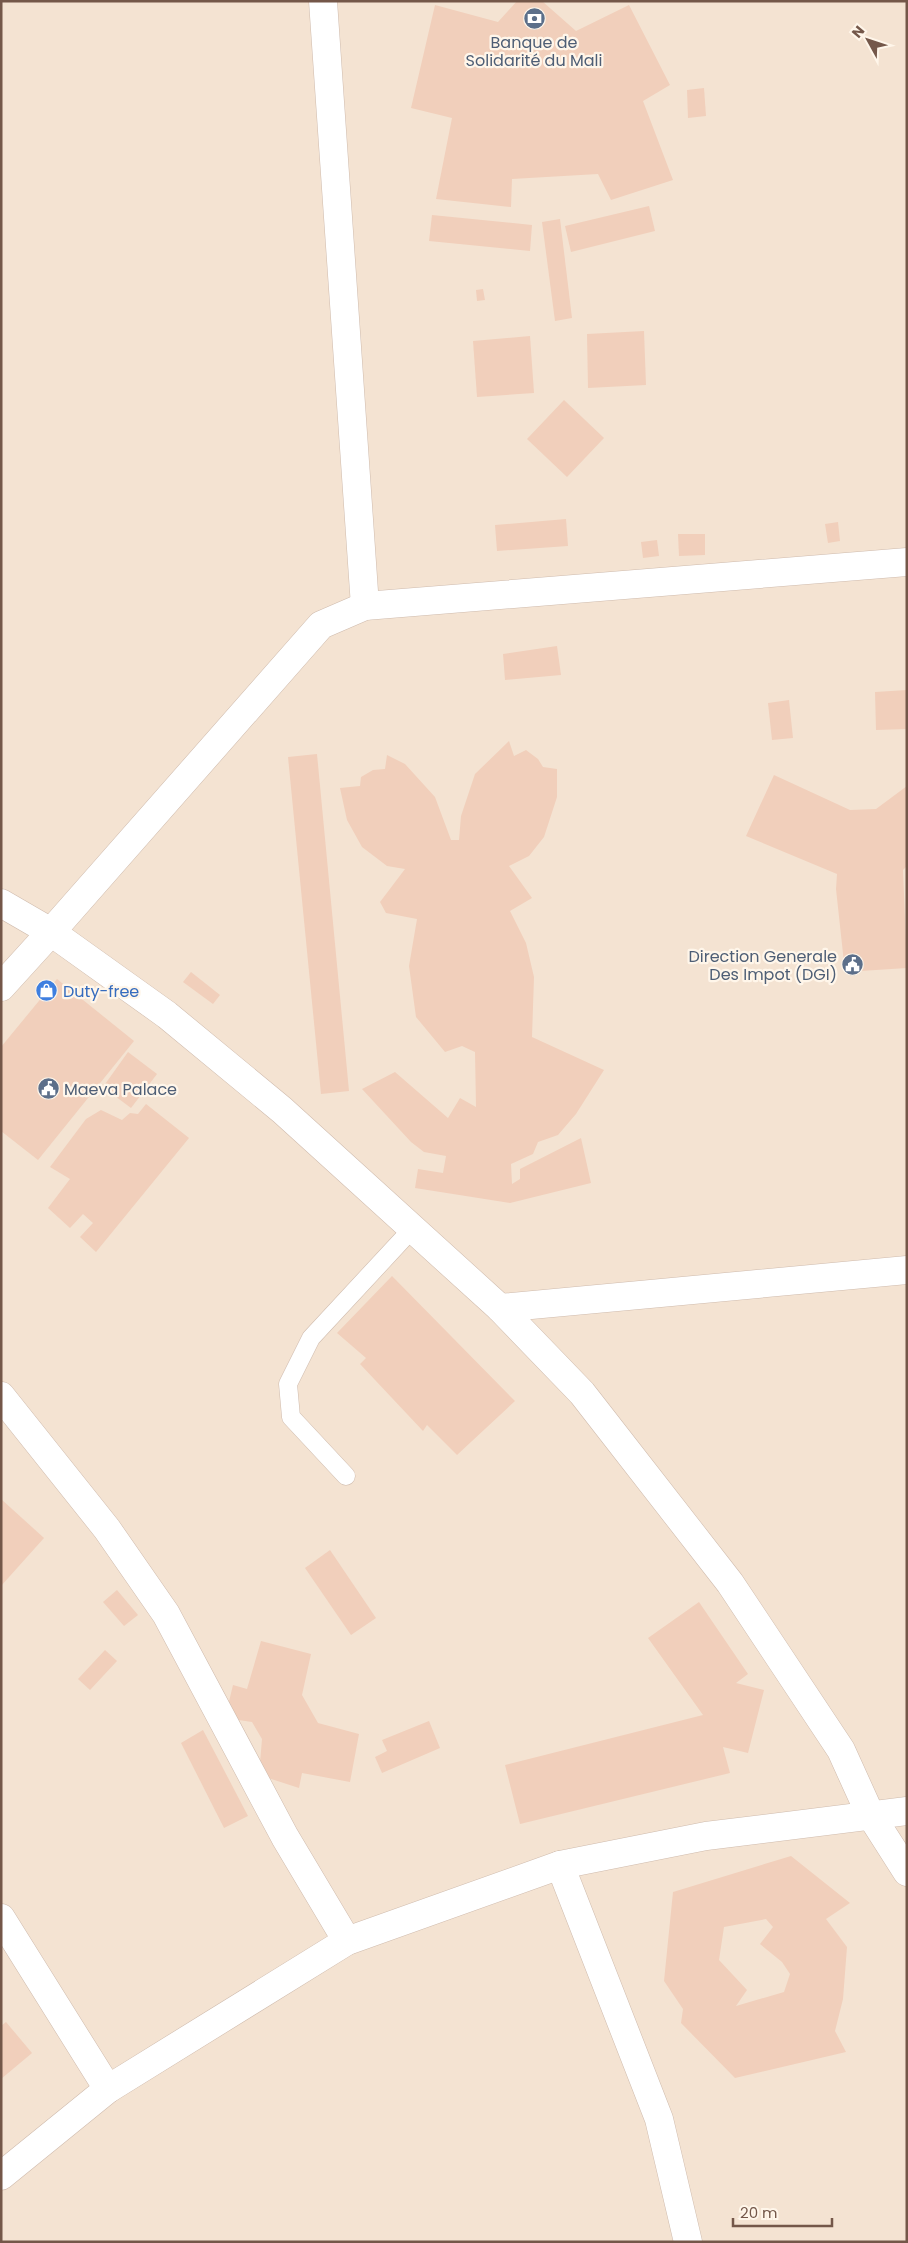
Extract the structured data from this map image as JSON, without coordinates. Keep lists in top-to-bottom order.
{
  "places": {
    "bank": ["Banque de Solidarité du Mali"],
    "public building": ["Direction Generale Des Impot (DGI)", "Maeva Palace"],
    "shop": ["Duty-free"]
  },
  "scale_bar": "20 m",
  "north": "top left"
}
